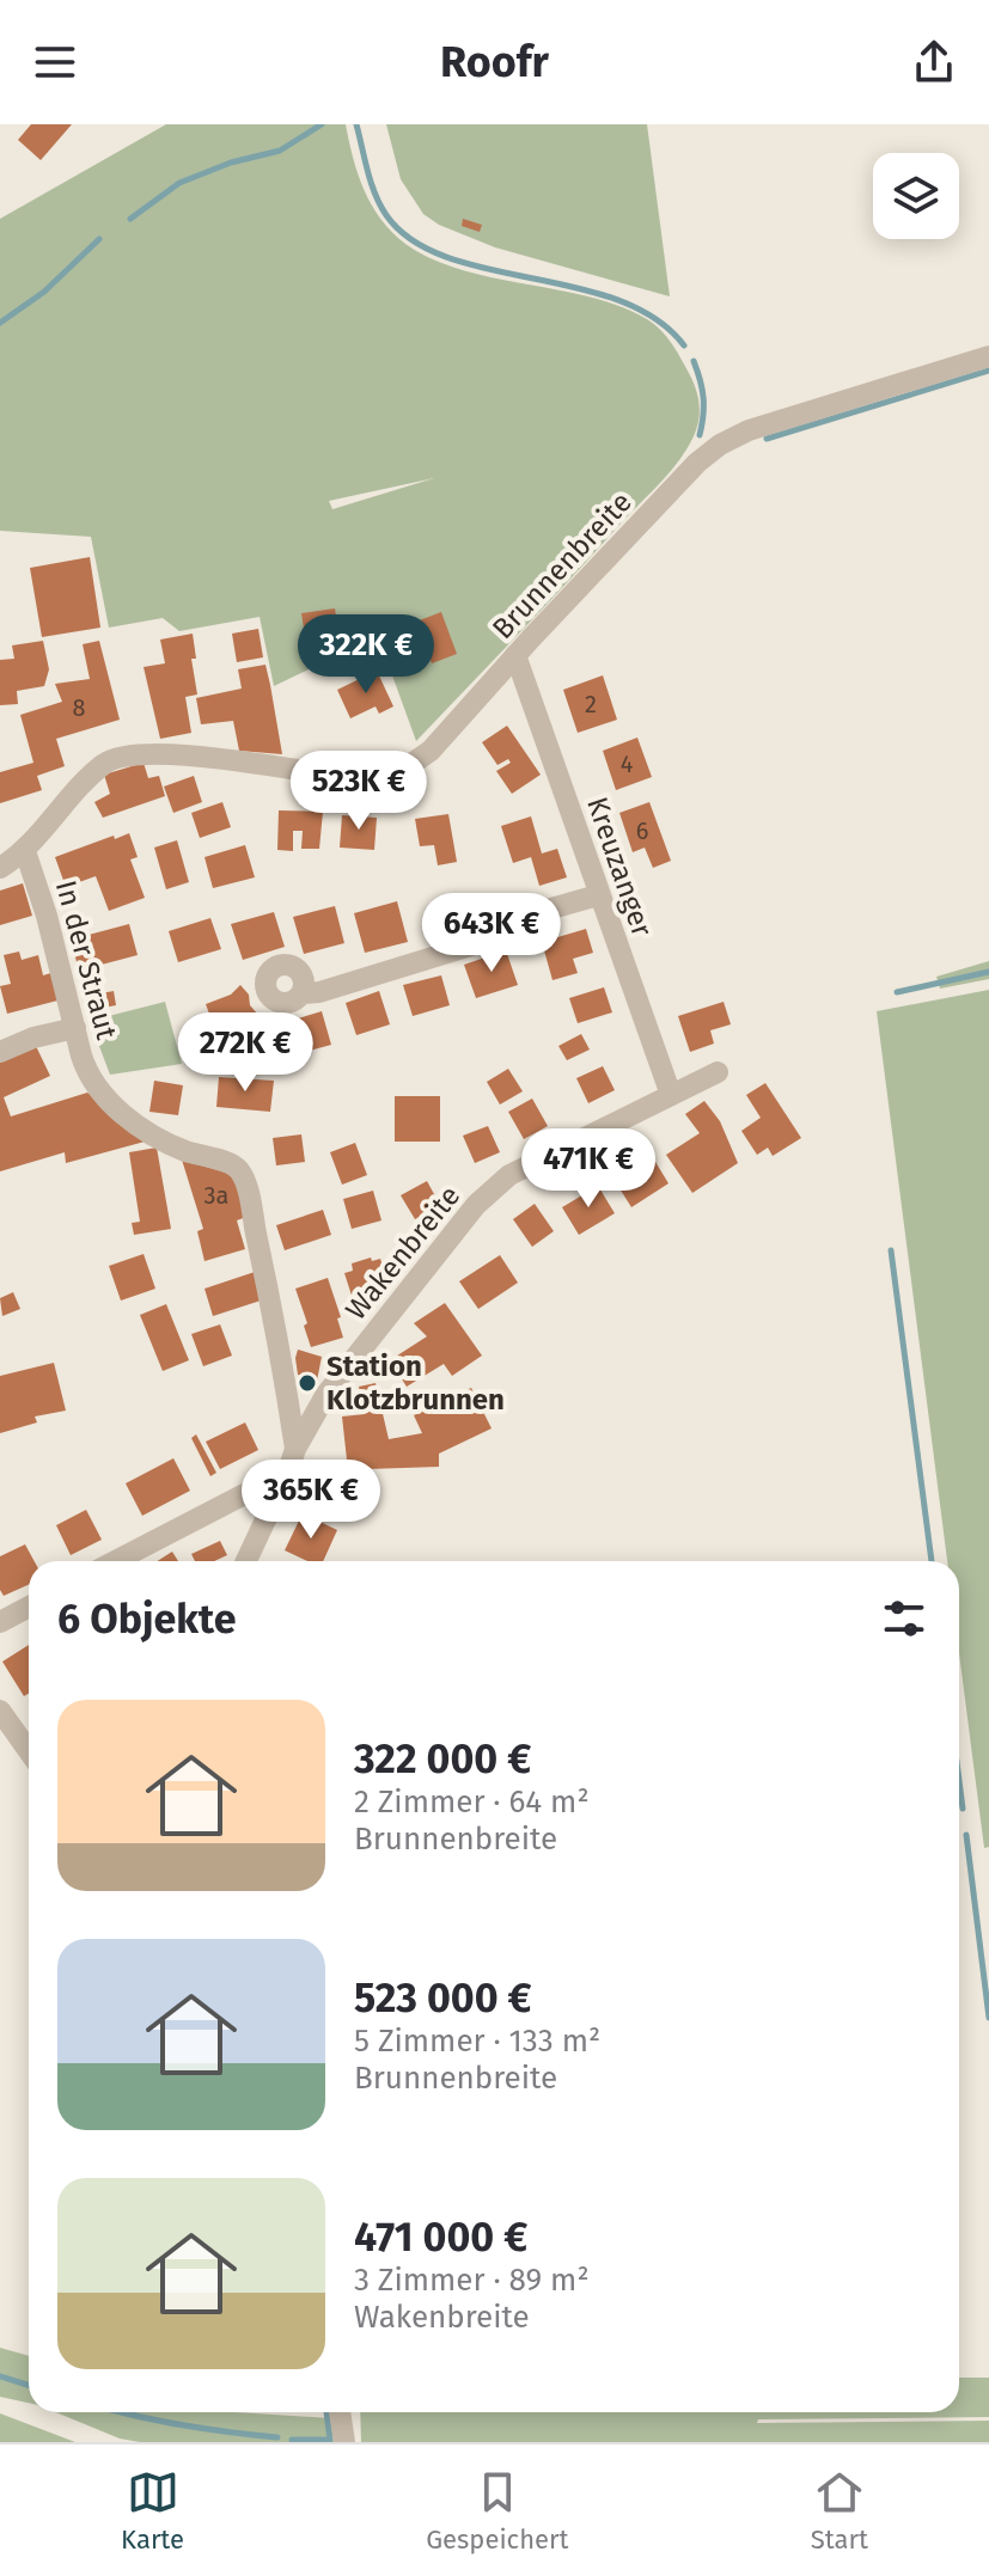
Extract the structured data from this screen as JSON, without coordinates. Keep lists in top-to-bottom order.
{
  "streets": {
    "street": [
      "Brunnenbreite",
      "Kreuzanger",
      "In der Straut",
      "Wakenbreite"
    ]
  },
  "crossings": [
    ["Brunnenbreite", "Kreuzanger"],
    ["Brunnenbreite", "In der Straut"],
    ["Kreuzanger", "Wakenbreite"],
    ["In der Straut", "Wakenbreite"]
  ],
  "places": ["Station Klotzbrunnen"],
  "house_numbers": [
    "2",
    "8",
    "4",
    "6",
    "3a"
  ],
  "page": {
    "header": "Roofr",
    "price": [
      "322K €",
      "523K €",
      "643K €",
      "272K €",
      "471K €",
      "365K €"
    ],
    "heading": "6 Objekte",
    "list": [
      {
        "name": "322 000 €",
        "note": "2 Zimmer · 64 m² · Brunnenbreite"
      },
      {
        "name": "523 000 €",
        "note": "5 Zimmer · 133 m² · Brunnenbreite"
      },
      {
        "name": "471 000 €",
        "note": "3 Zimmer · 89 m² · Wakenbreite"
      }
    ],
    "tabs": ["Karte", "Gespeichert", "Start"]
  }
}
